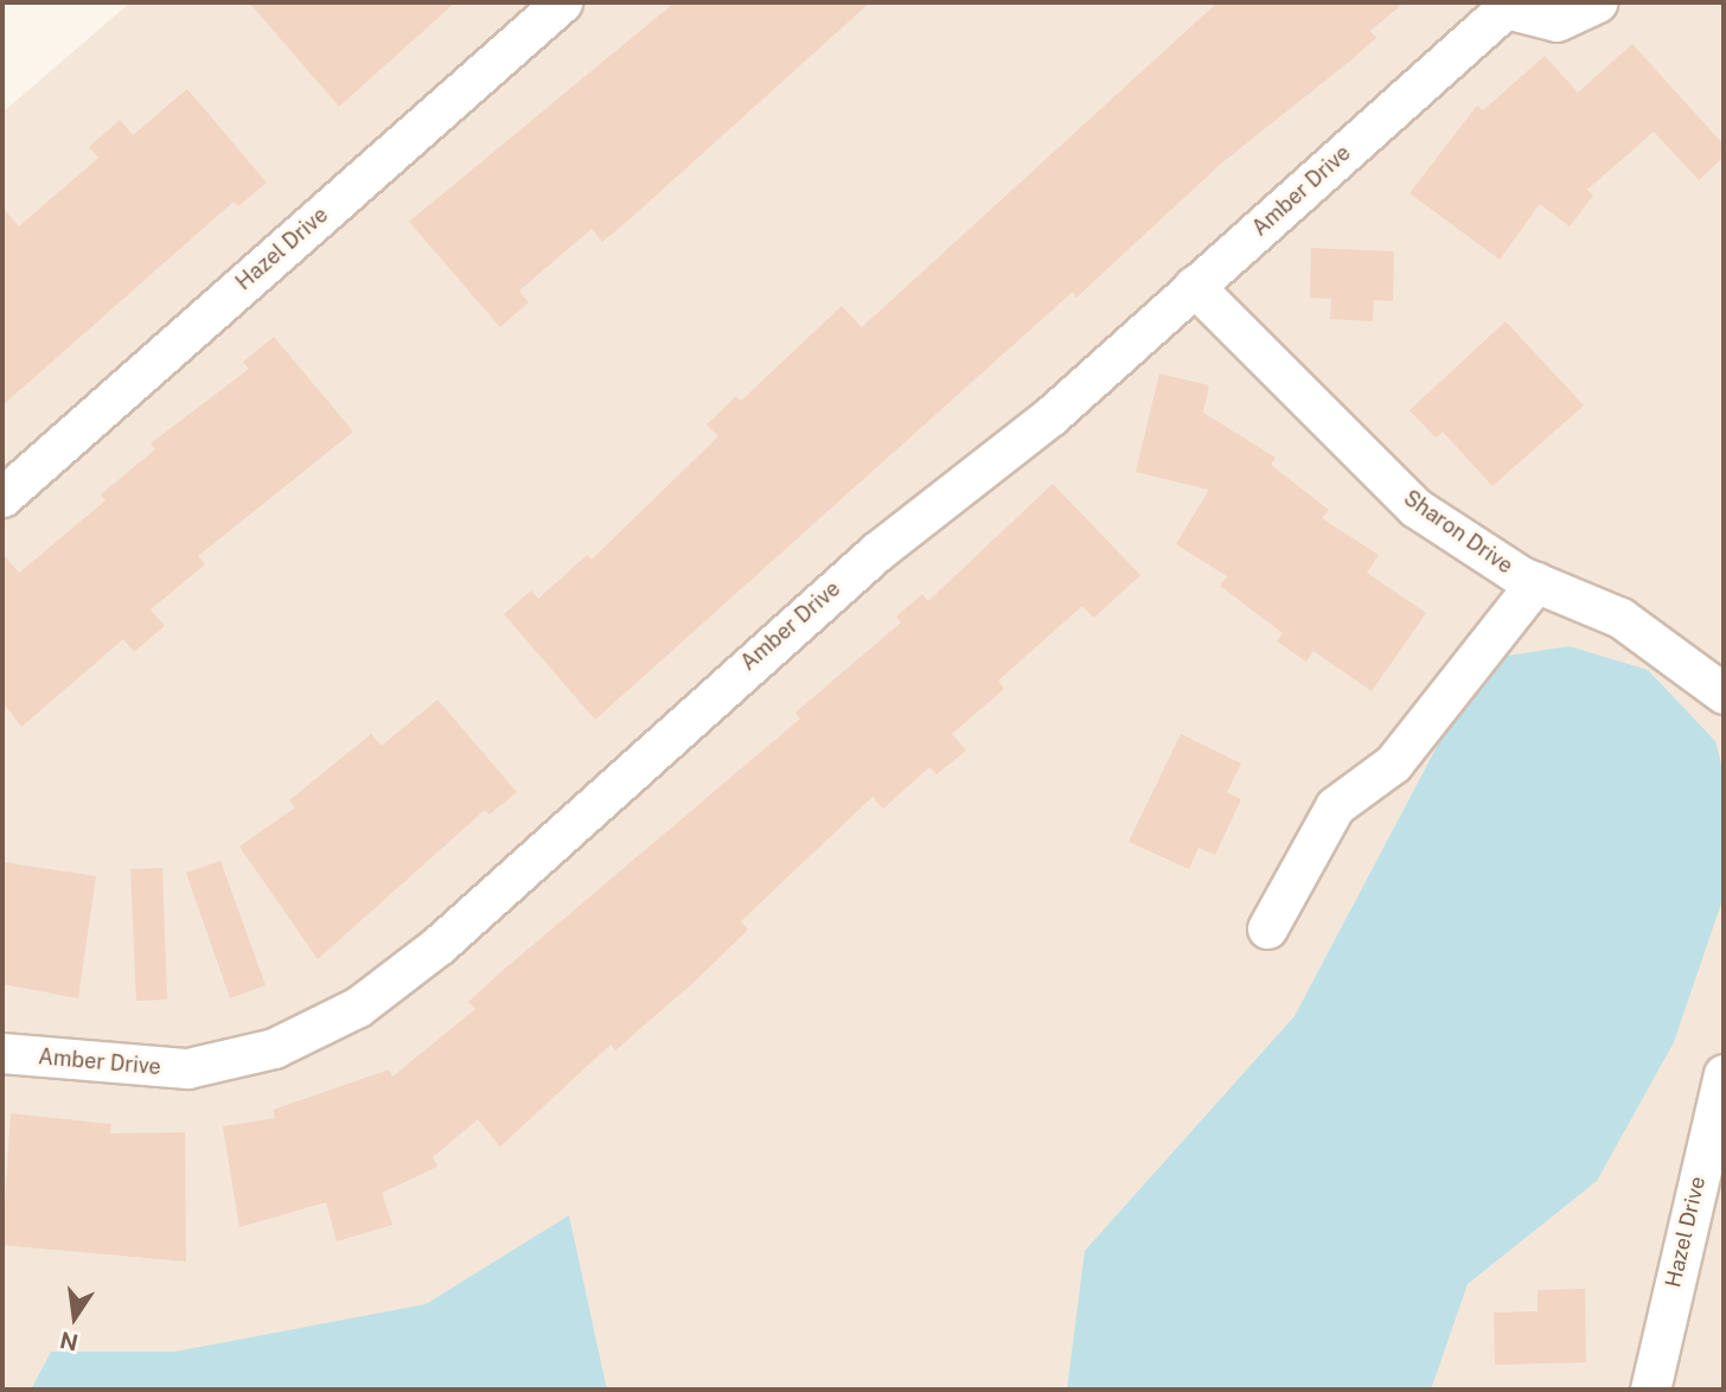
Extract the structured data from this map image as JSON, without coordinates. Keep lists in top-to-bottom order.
{
  "streets": {
    "street": ["Amber Drive", "Hazel Drive", "Sharon Drive"]
  },
  "crossings": [
    ["Amber Drive", "Sharon Drive"]
  ],
  "north": "bottom"
}
